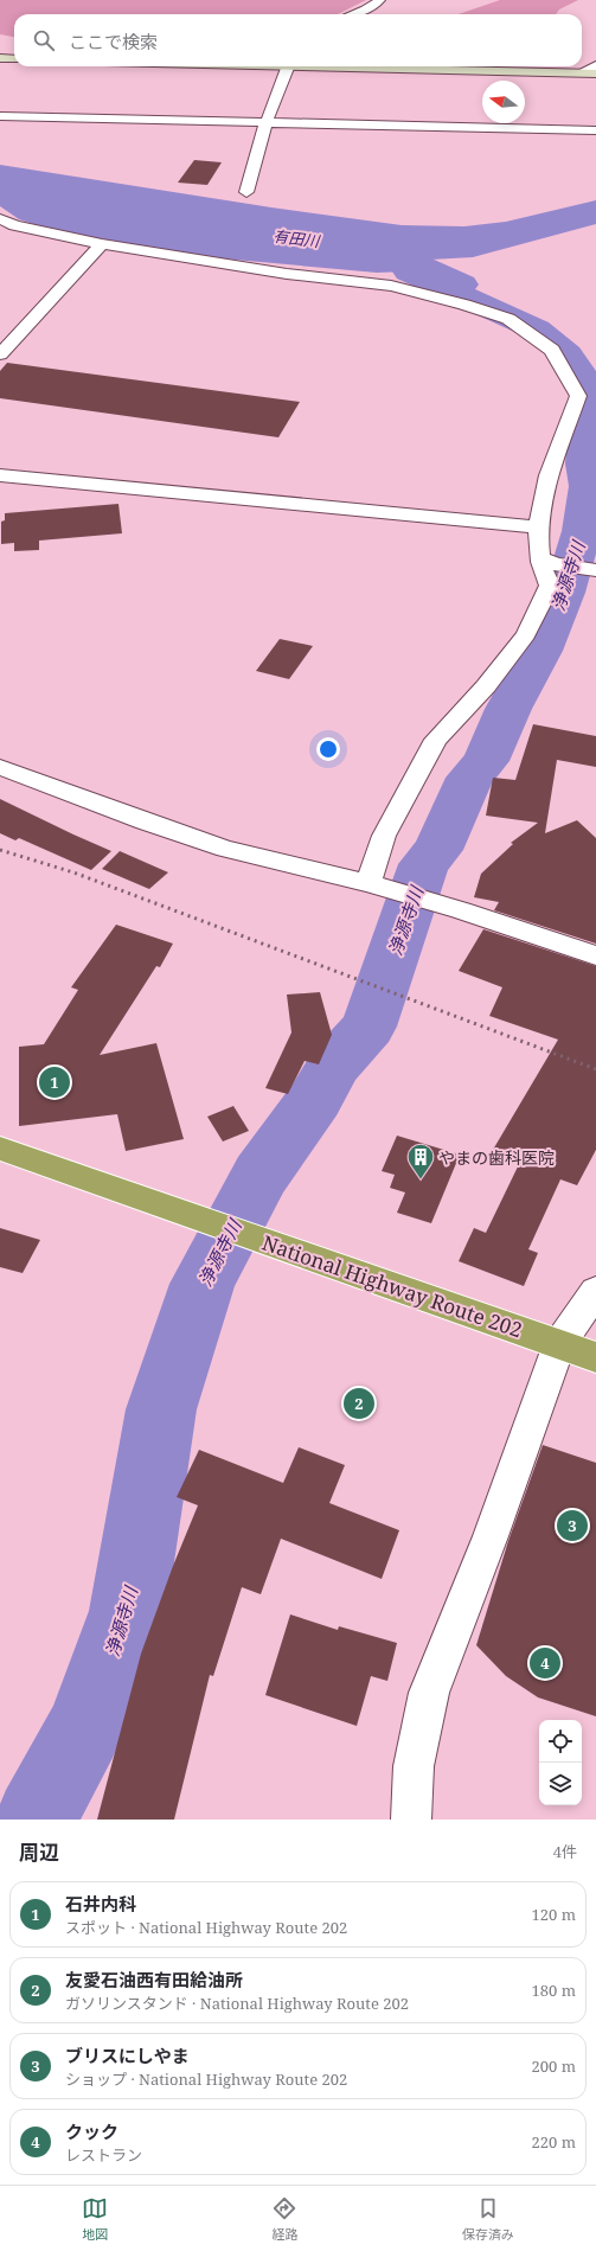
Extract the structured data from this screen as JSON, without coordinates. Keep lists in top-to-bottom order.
{
  "streets": {
    "highway": ["National Highway Route 202"]
  },
  "water": ["有田川", "浄源寺川"],
  "places": {
    "building": ["やまの歯科医院"]
  },
  "north": "left",
  "page": {
    "search": "ここで検索",
    "pins": [
      "1",
      "2",
      "3",
      "4"
    ],
    "heading": ["周辺", "4件"],
    "list": [
      {
        "mark": "1",
        "name": "石井内科",
        "note": "スポット · National Highway Route 202",
        "value": "120 m"
      },
      {
        "mark": "2",
        "name": "友愛石油西有田給油所",
        "note": "ガソリンスタンド · National Highway Route 202",
        "value": "180 m"
      },
      {
        "mark": "3",
        "name": "ブリスにしやま",
        "note": "ショップ · National Highway Route 202",
        "value": "200 m"
      },
      {
        "mark": "4",
        "name": "クック",
        "note": "レストラン",
        "value": "220 m"
      }
    ],
    "nav": ["地図", "経路", "保存済み"]
  }
}
